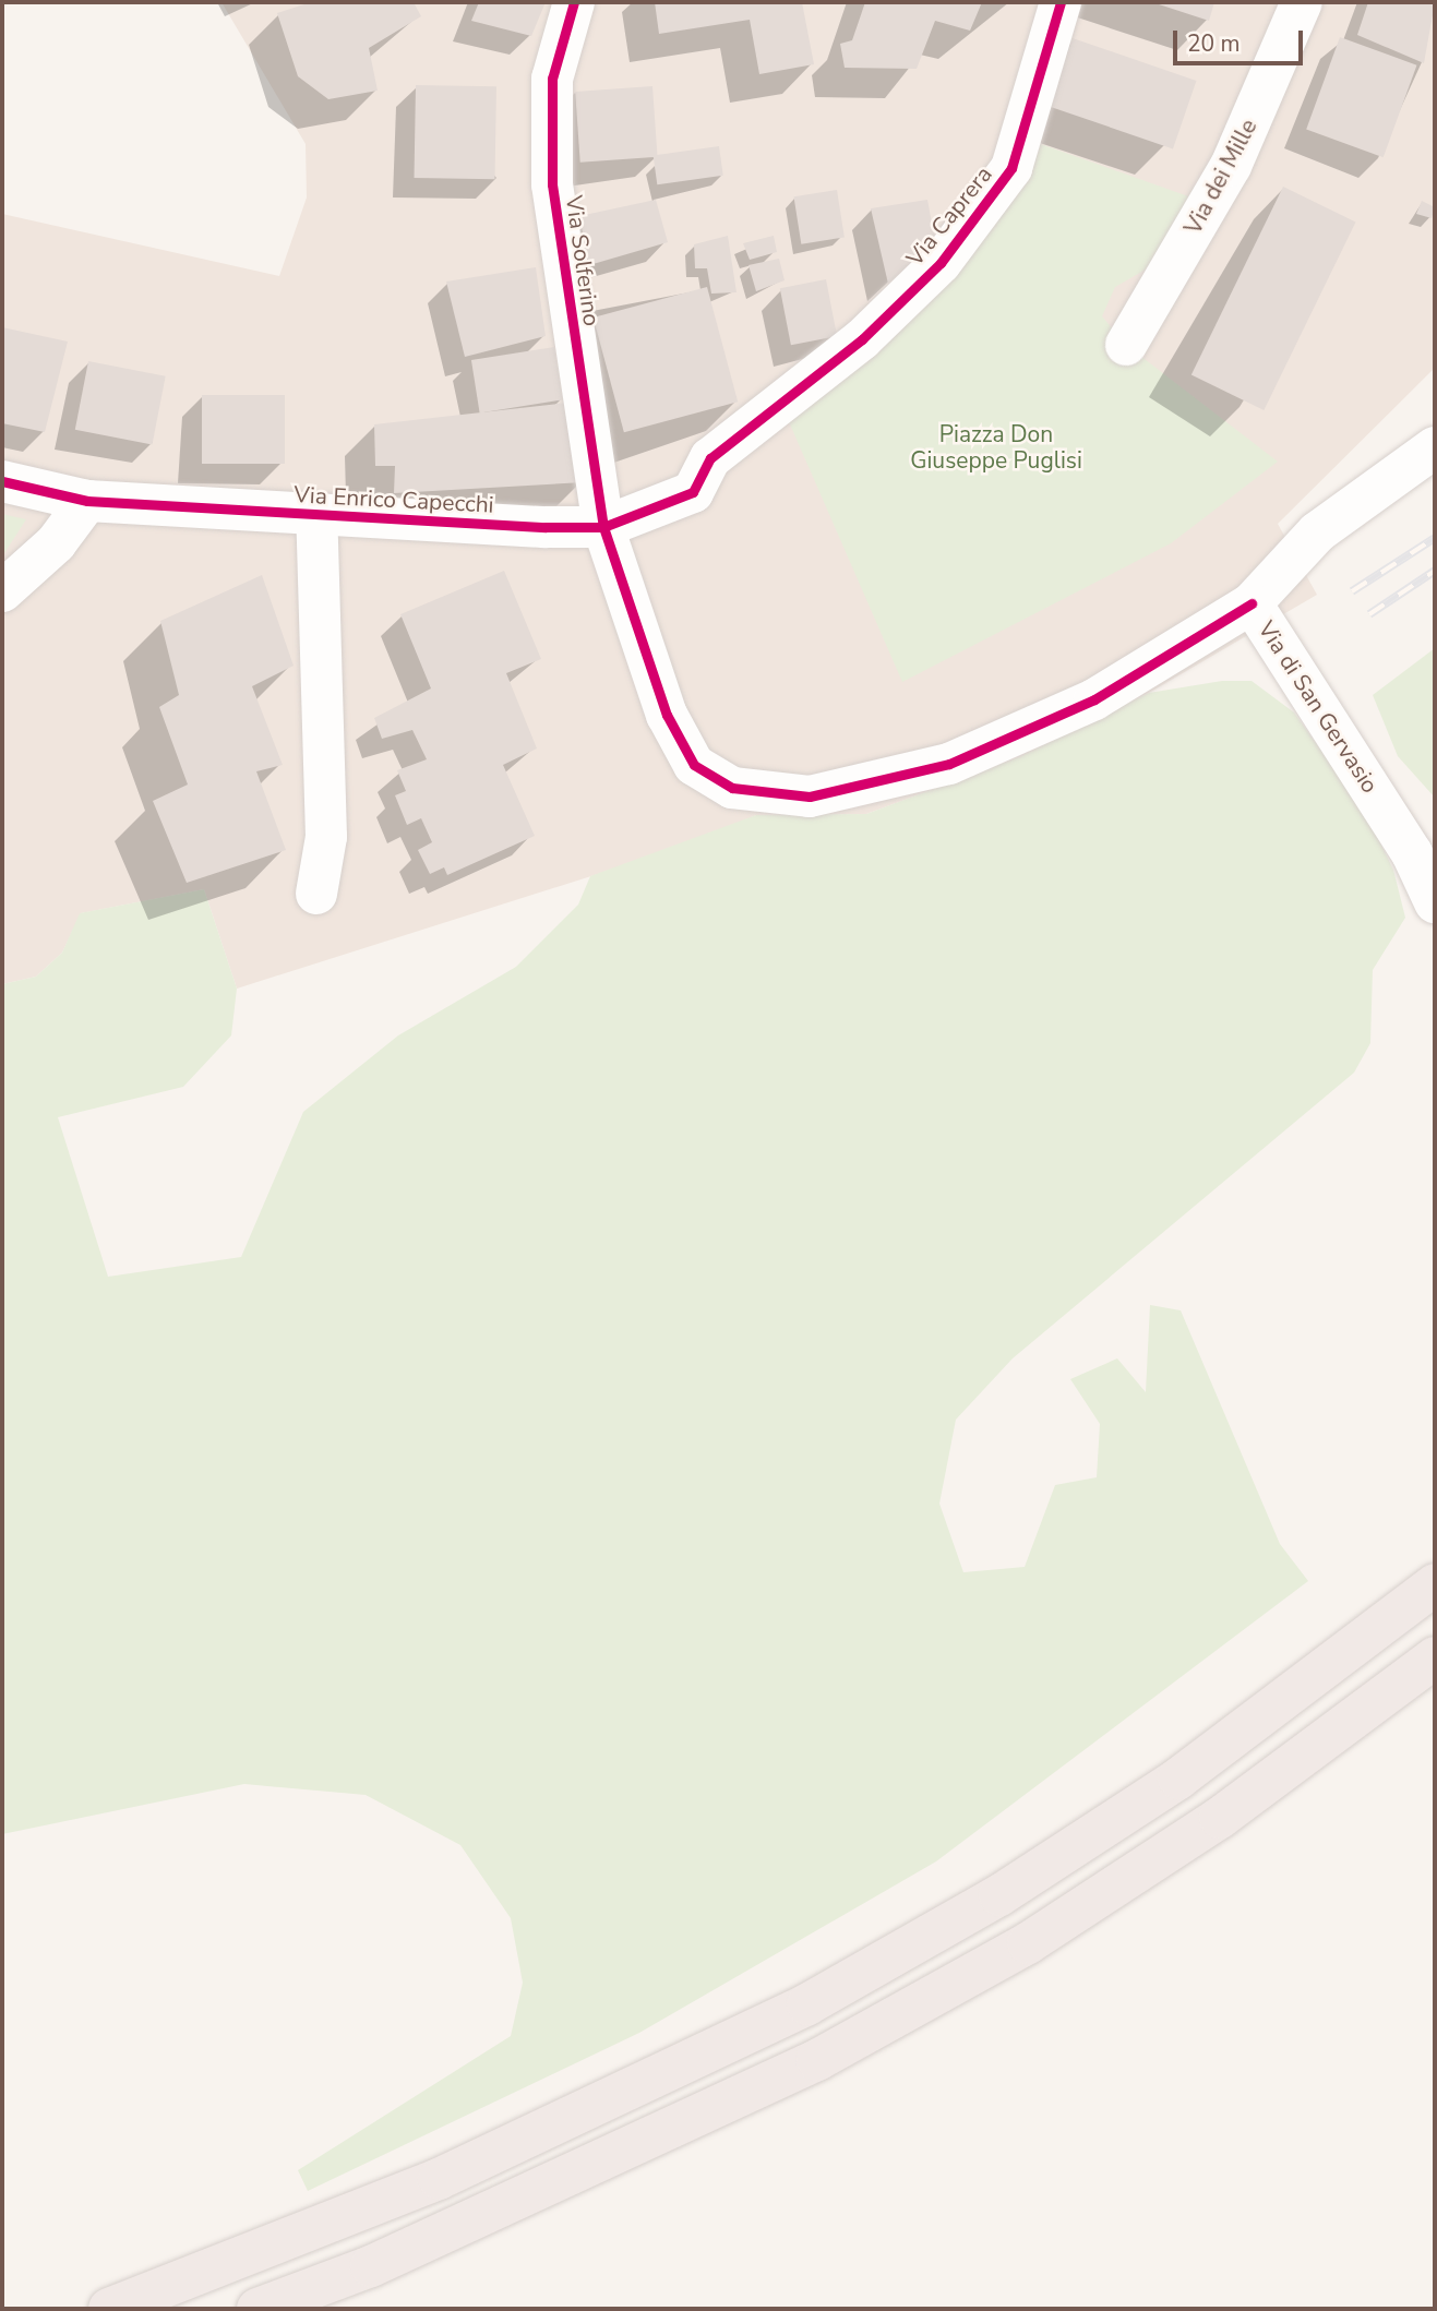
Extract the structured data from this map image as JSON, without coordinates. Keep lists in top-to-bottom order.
{
  "streets": {
    "street": [
      "Via dei Mille",
      "Via Caprera",
      "Via Solferino",
      "Via Enrico Capecchi",
      "Via di San Gervasio"
    ]
  },
  "crossings": [
    ["Via Caprera", "Via Enrico Capecchi"],
    ["Via Solferino", "Via Enrico Capecchi"],
    ["Via Solferino", "Via di San Gervasio"]
  ],
  "parks": ["Piazza Don Giuseppe Puglisi"],
  "scale_bar": "20 m"
}
